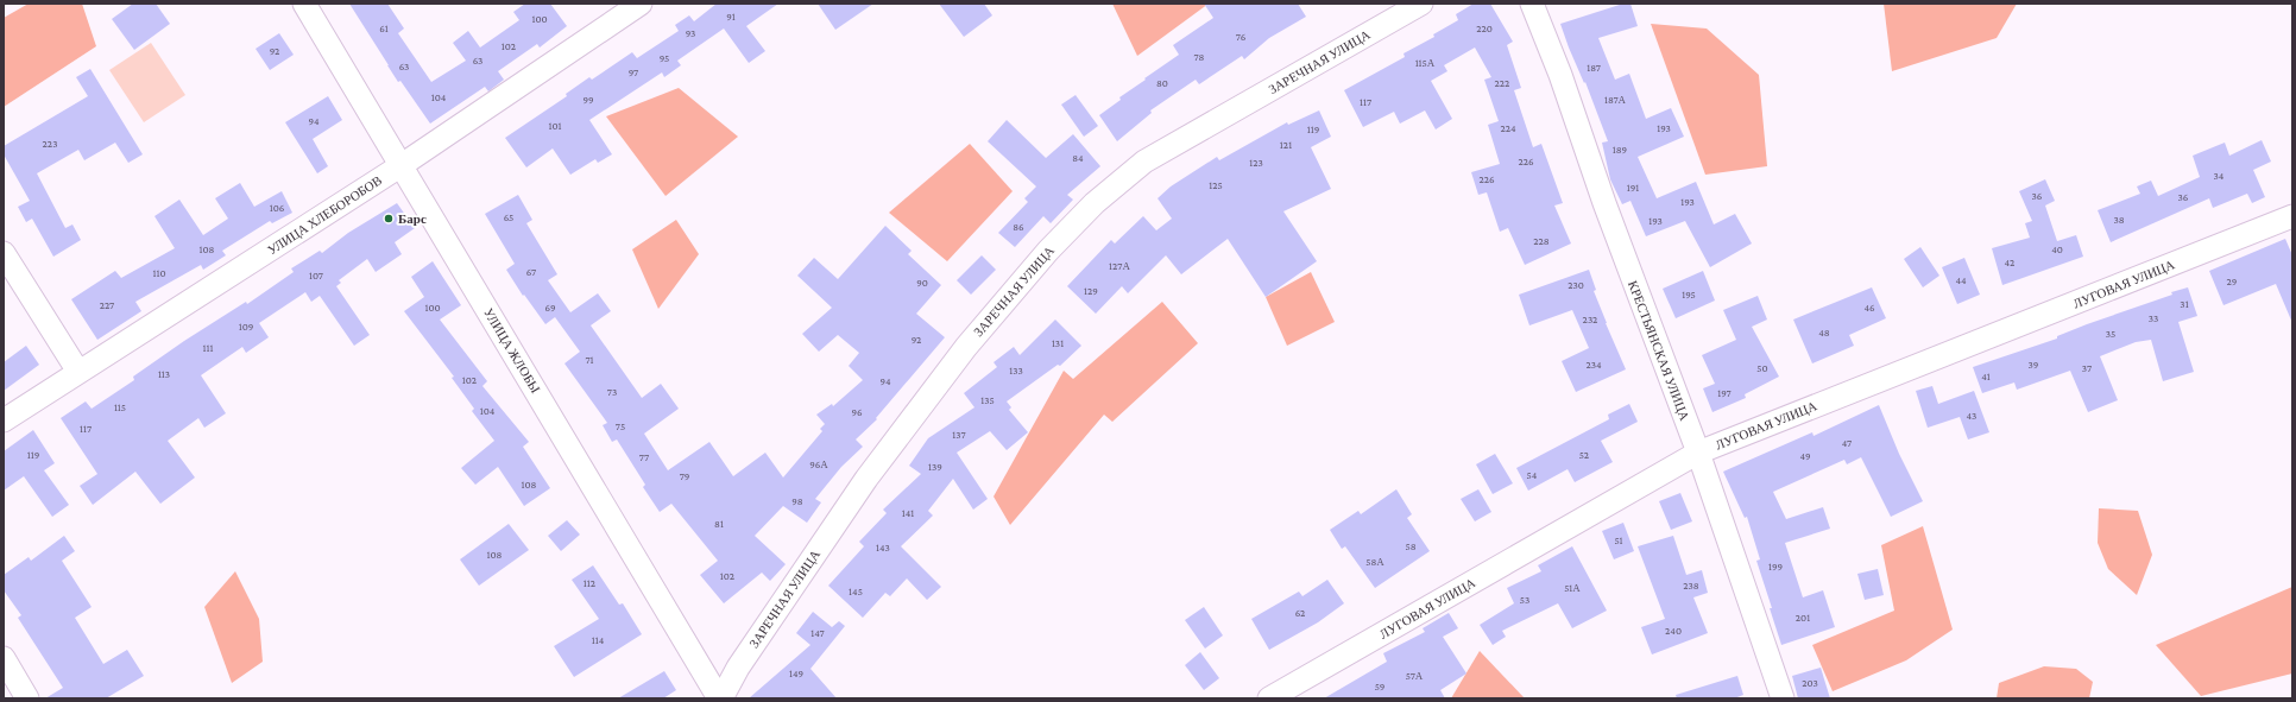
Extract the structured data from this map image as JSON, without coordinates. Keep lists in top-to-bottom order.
{
  "streets": {
    "street": [
      "ЗАРЕЧНАЯ УЛИЦА",
      "УЛИЦА ХЛЕБОРОБОВ",
      "ЛУГОВАЯ УЛИЦА",
      "УЛИЦА ЖЛОБЫ",
      "КРЕСТЬЯНСКАЯ УЛИЦА"
    ]
  },
  "crossings": [
    ["ЗАРЕЧНАЯ УЛИЦА", "УЛИЦА ЖЛОБЫ"],
    ["УЛИЦА ХЛЕБОРОБОВ", "УЛИЦА ЖЛОБЫ"],
    ["ЛУГОВАЯ УЛИЦА", "КРЕСТЬЯНСКАЯ УЛИЦА"]
  ],
  "places": ["Барс"],
  "house_numbers": [
    "91",
    "100",
    "61",
    "220",
    "93",
    "76",
    "102",
    "92",
    "78",
    "95",
    "63",
    "115А",
    "63",
    "187",
    "97",
    "80",
    "222",
    "104",
    "99",
    "187А",
    "117",
    "94",
    "101",
    "224",
    "193",
    "119",
    "223",
    "121",
    "189",
    "84",
    "226",
    "123",
    "34",
    "226",
    "125",
    "191",
    "36",
    "36",
    "193",
    "106",
    "65",
    "38",
    "193",
    "86",
    "228",
    "108",
    "40",
    "42",
    "127А",
    "67",
    "110",
    "107",
    "44",
    "29",
    "90",
    "230",
    "129",
    "195",
    "31",
    "227",
    "100",
    "69",
    "46",
    "33",
    "232",
    "109",
    "48",
    "35",
    "92",
    "131",
    "111",
    "71",
    "234",
    "39",
    "50",
    "37",
    "133",
    "113",
    "41",
    "102",
    "94",
    "73",
    "197",
    "135",
    "115",
    "104",
    "96",
    "43",
    "75",
    "117",
    "137",
    "47",
    "119",
    "52",
    "49",
    "77",
    "96А",
    "139",
    "54",
    "79",
    "108",
    "98",
    "141",
    "81",
    "51",
    "58",
    "143",
    "108",
    "58А",
    "199",
    "102",
    "112",
    "238",
    "51А",
    "145",
    "53",
    "62",
    "201",
    "240",
    "147",
    "114",
    "149",
    "57А",
    "203",
    "59"
  ]
}
